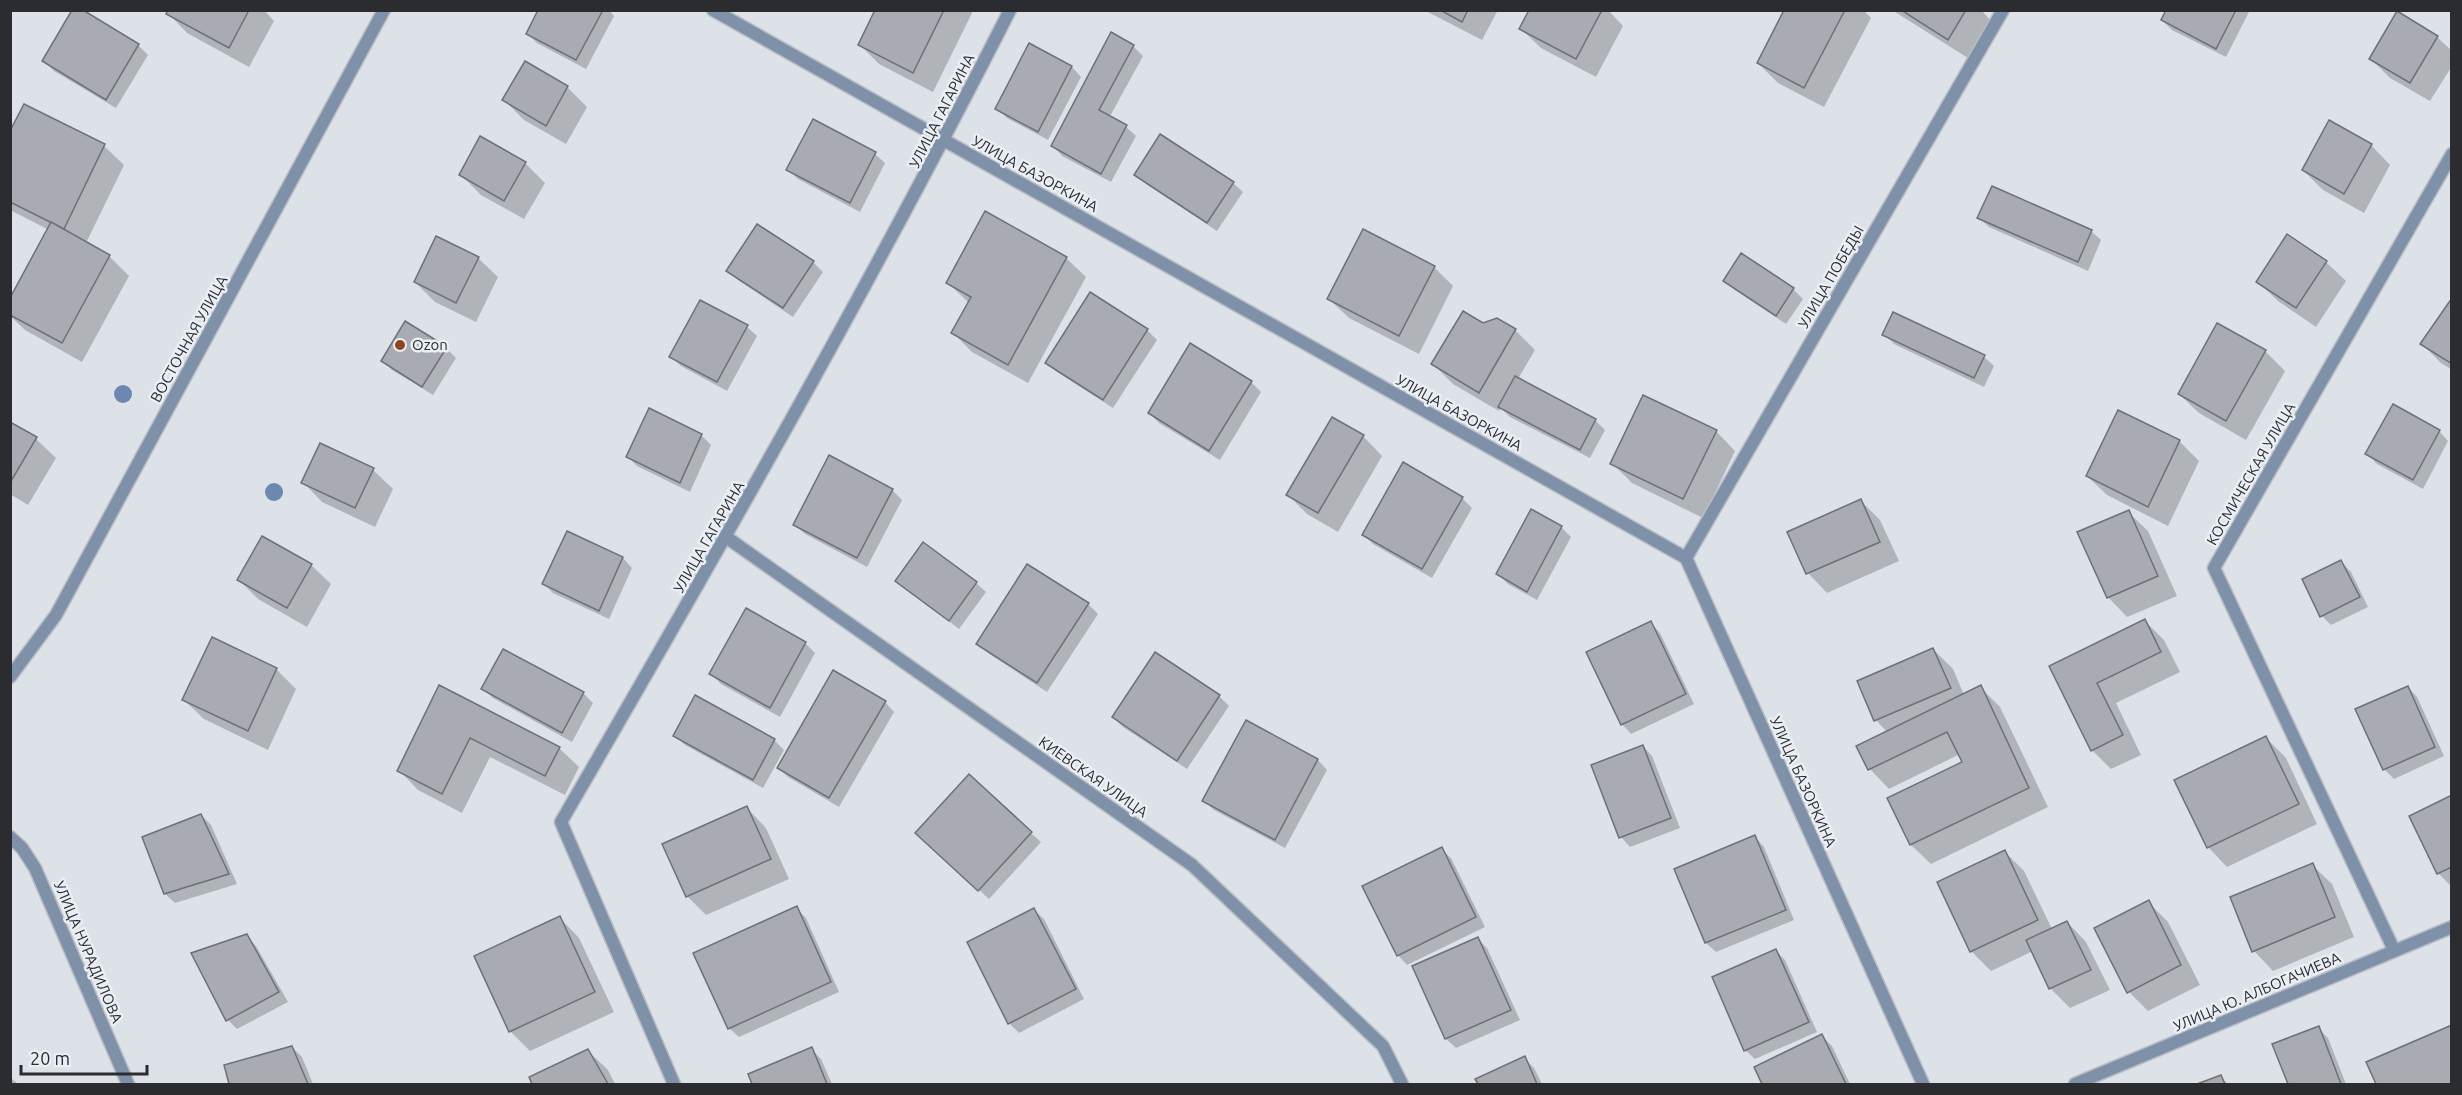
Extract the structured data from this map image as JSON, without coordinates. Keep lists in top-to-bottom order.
{
  "streets": {
    "street": [
      "УЛИЦА ГАГАРИНА",
      "УЛИЦА БАЗОРКИНА",
      "УЛИЦА ПОБЕДЫ",
      "ВОСТОЧНАЯ УЛИЦА",
      "КОСМИЧЕСКАЯ УЛИЦА",
      "КИЕВСКАЯ УЛИЦА",
      "УЛИЦА НУРАДИЛОВА",
      "УЛИЦА Ю. АЛБОГАЧИЕВА"
    ]
  },
  "crossings": [
    ["УЛИЦА ГАГАРИНА", "УЛИЦА БАЗОРКИНА"],
    ["УЛИЦА ГАГАРИНА", "КИЕВСКАЯ УЛИЦА"],
    ["УЛИЦА БАЗОРКИНА", "УЛИЦА ПОБЕДЫ"],
    ["КОСМИЧЕСКАЯ УЛИЦА", "УЛИЦА Ю. АЛБОГАЧИЕВА"]
  ],
  "places": ["Ozon"],
  "scale_bar": "20 m"
}
